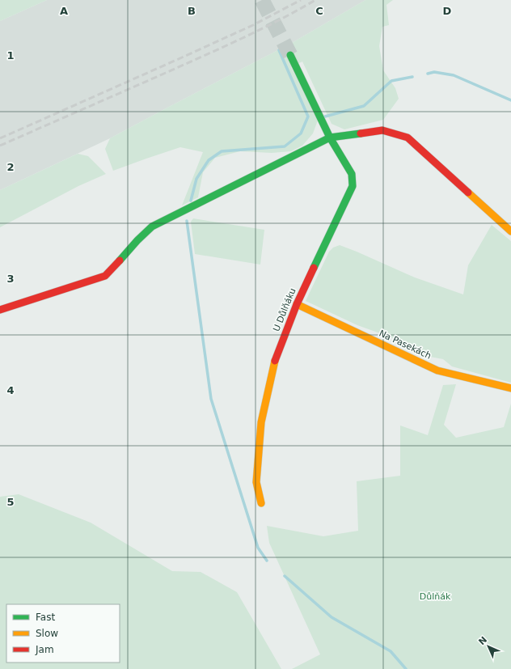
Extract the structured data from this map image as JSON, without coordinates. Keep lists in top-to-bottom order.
{
  "streets": {
    "street": ["U Důlňáku", "Na Pasekách"]
  },
  "crossings": [
    ["U Důlňáku", "Na Pasekách"]
  ],
  "parks": ["Důlňák"],
  "legend": ["Fast", "Slow", "Jam"],
  "north": "top left",
  "grid": {
    "columns": [
      "A",
      "B",
      "C",
      "D"
    ],
    "rows": [
      "1",
      "2",
      "3",
      "4",
      "5"
    ]
  }
}
